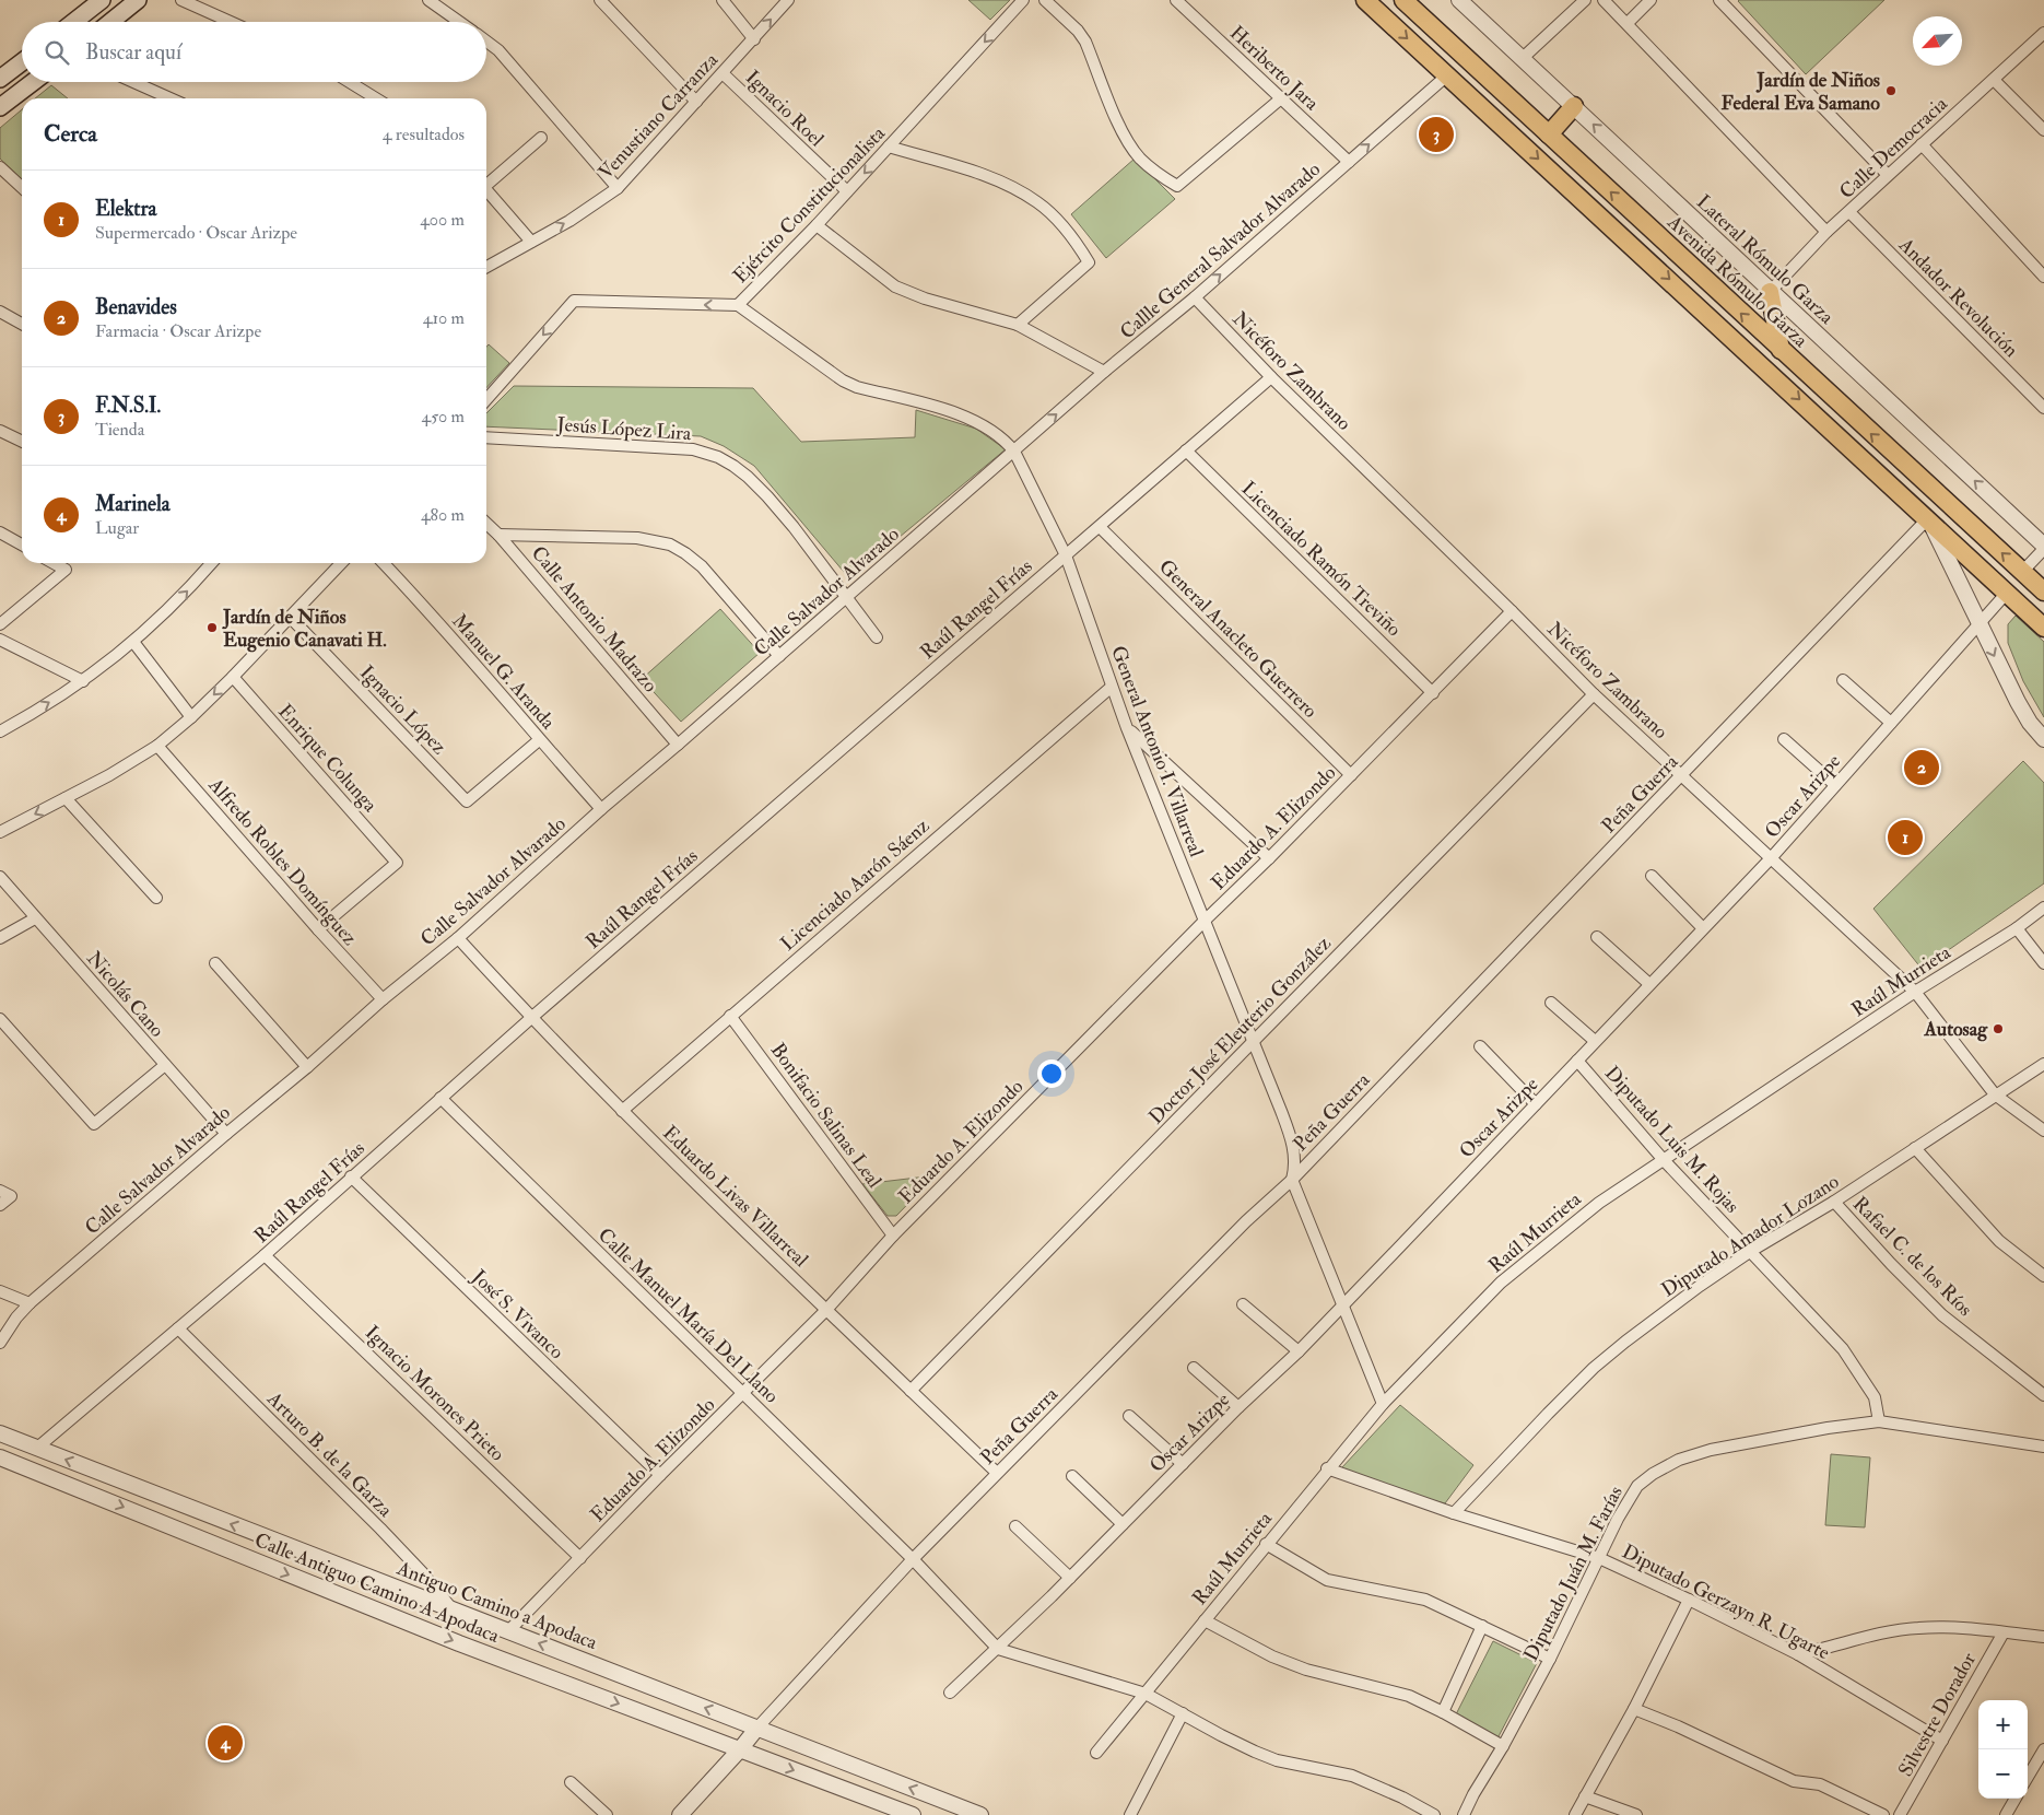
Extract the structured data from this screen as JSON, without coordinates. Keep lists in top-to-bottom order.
{
  "streets": {
    "main road": ["Avenida Rómulo Garza"],
    "street": [
      "Heriberto Jara",
      "Ignacio Roel",
      "Venustiano Carranza",
      "Calle Democracia",
      "Ejército Constitucionalista",
      "Callle General Salvador Alvarado",
      "Lateral Rómulo Garza",
      "Andador Revolución",
      "Nicéforo Zambrano",
      "Jesús López Lira",
      "Licenciado Ramón Treviño",
      "Calle Salvador Alvarado",
      "Raúl Rangel Frías",
      "Calle Antonio Madrazo",
      "General Anacleto Guerrero",
      "Manuel G. Aranda",
      "Ignacio López",
      "General Antonio I. Villarreal",
      "Enrique Colunga",
      "Peña Guerra",
      "Oscar Arizpe",
      "Eduardo A. Elizondo",
      "Alfredo Robles Domínguez",
      "Licenciado Aarón Sáenz",
      "Raúl Murrieta",
      "Nicolás Cano",
      "Doctor José Eleuterio González",
      "Bonifacio Salinas Leal",
      "Diputado Luis M. Rojas",
      "Eduardo Livas Villarreal",
      "Diputado Amador Lozano",
      "Rafael C. de los Ríos",
      "José S. Vivanco",
      "Calle Manuel María Del Llano",
      "Ignacio Morones Prieto",
      "Arturo B. de la Garza",
      "Diputado Juán M. Farías",
      "Calle Antiguo Camino A Apodaca",
      "Diputado Gerzayn R. Ugarte",
      "Antiguo Camino a Apodaca",
      "Silvestre Dorador"
    ]
  },
  "crossings": [
    ["Heriberto Jara", "Callle General Salvador Alvarado"],
    ["Ignacio Roel", "Venustiano Carranza"],
    ["Ignacio Roel", "Ejército Constitucionalista"],
    ["Calle Democracia", "Lateral Rómulo Garza"],
    ["Calle Democracia", "Andador Revolución"],
    ["Ejército Constitucionalista", "General Antonio I. Villarreal"],
    ["Callle General Salvador Alvarado", "Nicéforo Zambrano"],
    ["Callle General Salvador Alvarado", "Calle Salvador Alvarado"],
    ["Callle General Salvador Alvarado", "General Antonio I. Villarreal"],
    ["Nicéforo Zambrano", "Raúl Rangel Frías"],
    ["Nicéforo Zambrano", "Peña Guerra"],
    ["Nicéforo Zambrano", "Oscar Arizpe"],
    ["Nicéforo Zambrano", "Eduardo A. Elizondo"],
    ["Nicéforo Zambrano", "Raúl Murrieta"],
    ["Nicéforo Zambrano", "Doctor José Eleuterio González"],
    ["Nicéforo Zambrano", "Diputado Amador Lozano"],
    ["Jesús López Lira", "Calle Salvador Alvarado"],
    ["Licenciado Ramón Treviño", "Raúl Rangel Frías"],
    ["Licenciado Ramón Treviño", "Eduardo A. Elizondo"],
    ["Calle Salvador Alvarado", "Calle Antonio Madrazo"],
    ["Calle Salvador Alvarado", "Manuel G. Aranda"],
    ["Calle Salvador Alvarado", "General Antonio I. Villarreal"],
    ["Calle Salvador Alvarado", "Alfredo Robles Domínguez"],
    ["Calle Salvador Alvarado", "Nicolás Cano"],
    ["Calle Salvador Alvarado", "Eduardo Livas Villarreal"],
    ["Raúl Rangel Frías", "General Anacleto Guerrero"],
    ["Raúl Rangel Frías", "General Antonio I. Villarreal"],
    ["Raúl Rangel Frías", "Eduardo Livas Villarreal"],
    ["Raúl Rangel Frías", "José S. Vivanco"],
    ["Raúl Rangel Frías", "Calle Manuel María Del Llano"],
    ["Raúl Rangel Frías", "Ignacio Morones Prieto"],
    ["Raúl Rangel Frías", "Arturo B. de la Garza"],
    ["Raúl Rangel Frías", "Antiguo Camino a Apodaca"],
    ["General Anacleto Guerrero", "Eduardo A. Elizondo"],
    ["Manuel G. Aranda", "Ignacio López"],
    ["General Antonio I. Villarreal", "Peña Guerra"],
    ["General Antonio I. Villarreal", "Oscar Arizpe"],
    ["General Antonio I. Villarreal", "Eduardo A. Elizondo"],
    ["General Antonio I. Villarreal", "Licenciado Aarón Sáenz"],
    ["General Antonio I. Villarreal", "Raúl Murrieta"],
    ["General Antonio I. Villarreal", "Doctor José Eleuterio González"],
    ["Enrique Colunga", "Alfredo Robles Domínguez"],
    ["Peña Guerra", "Eduardo Livas Villarreal"],
    ["Peña Guerra", "Calle Manuel María Del Llano"],
    ["Peña Guerra", "Antiguo Camino a Apodaca"],
    ["Oscar Arizpe", "Diputado Luis M. Rojas"],
    ["Oscar Arizpe", "Calle Manuel María Del Llano"],
    ["Eduardo A. Elizondo", "Bonifacio Salinas Leal"],
    ["Eduardo A. Elizondo", "Eduardo Livas Villarreal"],
    ["Eduardo A. Elizondo", "José S. Vivanco"],
    ["Eduardo A. Elizondo", "Calle Manuel María Del Llano"],
    ["Eduardo A. Elizondo", "Ignacio Morones Prieto"],
    ["Eduardo A. Elizondo", "Antiguo Camino a Apodaca"],
    ["Licenciado Aarón Sáenz", "Bonifacio Salinas Leal"],
    ["Licenciado Aarón Sáenz", "Eduardo Livas Villarreal"],
    ["Raúl Murrieta", "Diputado Luis M. Rojas"],
    ["Raúl Murrieta", "Diputado Gerzayn R. Ugarte"],
    ["Doctor José Eleuterio González", "Eduardo Livas Villarreal"],
    ["Diputado Luis M. Rojas", "Diputado Amador Lozano"],
    ["Diputado Luis M. Rojas", "Diputado Juán M. Farías"],
    ["Diputado Amador Lozano", "Rafael C. de los Ríos"],
    ["Diputado Amador Lozano", "Diputado Gerzayn R. Ugarte"],
    ["Arturo B. de la Garza", "Antiguo Camino a Apodaca"],
    ["Diputado Juán M. Farías", "Diputado Gerzayn R. Ugarte"],
    ["Diputado Gerzayn R. Ugarte", "Silvestre Dorador"]
  ],
  "one_way": [
    "Ejército Constitucionalista",
    "Callle General Salvador Alvarado",
    "Calle Antiguo Camino A Apodaca",
    "Antiguo Camino a Apodaca"
  ],
  "places": ["Jardín de Niños Federal Eva Samano", "Jardín de Niños Eugenio Canavati H.", "Autosag"],
  "north": "bottom left",
  "page": {
    "search": "Buscar aquí",
    "heading": ["Cerca", "4 resultados"],
    "pins": [
      "3",
      "2",
      "1",
      "4"
    ],
    "list": [
      {
        "mark": "1",
        "name": "Elektra",
        "note": "Supermercado · Oscar Arizpe",
        "value": "400 m"
      },
      {
        "mark": "2",
        "name": "Benavides",
        "note": "Farmacia · Oscar Arizpe",
        "value": "410 m"
      },
      {
        "mark": "3",
        "name": "F.N.S.I.",
        "note": "Tienda",
        "value": "450 m"
      },
      {
        "mark": "4",
        "name": "Marinela",
        "note": "Lugar",
        "value": "480 m"
      }
    ],
    "map_buttons": ["+", "−"]
  }
}
